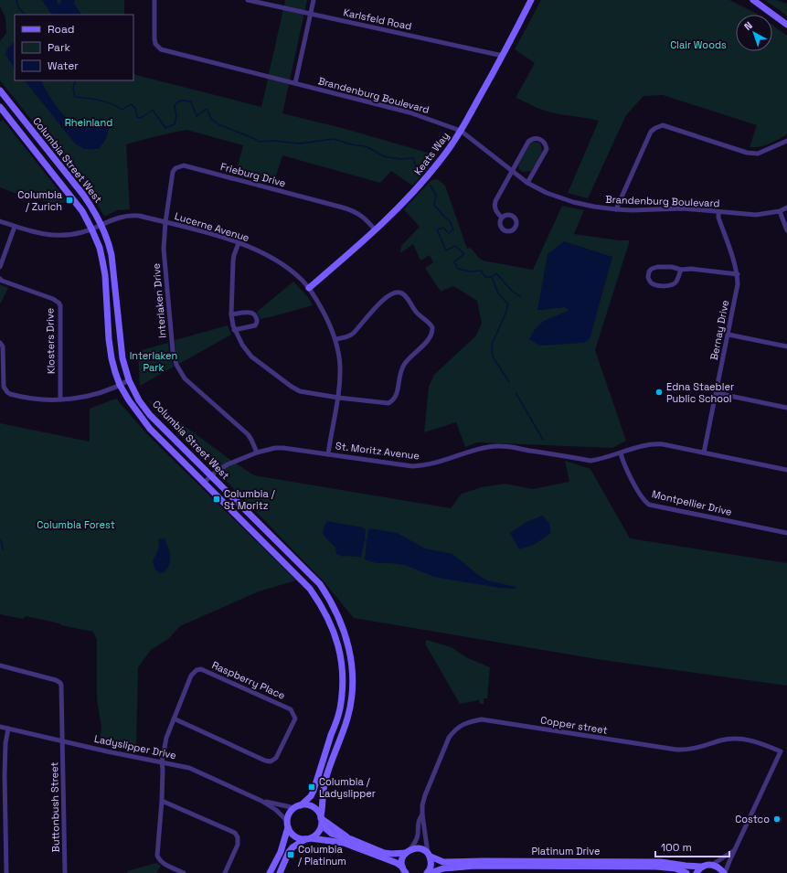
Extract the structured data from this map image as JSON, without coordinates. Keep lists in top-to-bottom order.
{
  "streets": {
    "main road": ["Keats Way", "Columbia Street West", "Platinum Drive"],
    "street": [
      "Karlsfeld Road",
      "Brandenburg Boulevard",
      "Frieburg Drive",
      "Lucerne Avenue",
      "Interlaken Drive",
      "Bernay Drive",
      "Klosters Drive",
      "St. Moritz Avenue",
      "Montpellier Drive",
      "Raspberry Place",
      "Copper street",
      "Ladyslipper Drive",
      "Buttonbush Street"
    ]
  },
  "crossings": [
    ["Karlsfeld Road", "Keats Way"],
    ["Brandenburg Boulevard", "Keats Way"],
    ["Brandenburg Boulevard", "Bernay Drive"],
    ["Keats Way", "Frieburg Drive"],
    ["Keats Way", "Lucerne Avenue"],
    ["Columbia Street West", "Lucerne Avenue"],
    ["Columbia Street West", "St. Moritz Avenue"],
    ["Columbia Street West", "Ladyslipper Drive"],
    ["Frieburg Drive", "Lucerne Avenue"],
    ["Frieburg Drive", "Interlaken Drive"],
    ["Lucerne Avenue", "Interlaken Drive"],
    ["Lucerne Avenue", "St. Moritz Avenue"],
    ["Interlaken Drive", "St. Moritz Avenue"],
    ["Bernay Drive", "St. Moritz Avenue"],
    ["St. Moritz Avenue", "Montpellier Drive"],
    ["Raspberry Place", "Ladyslipper Drive"],
    ["Ladyslipper Drive", "Buttonbush Street"]
  ],
  "parks": [
    "Clair Woods",
    "Rheinland",
    "Interlaken Park",
    "Columbia Forest"
  ],
  "places": {
    "transit": [
      "Columbia / Zurich",
      "Columbia / St Moritz",
      "Columbia / Ladyslipper",
      "Columbia / Platinum"
    ],
    "other": ["Edna Staebler Public School", "Costco"]
  },
  "legend": ["Road", "Park", "Water"],
  "scale_bar": "100 m",
  "north": "top left"
}
